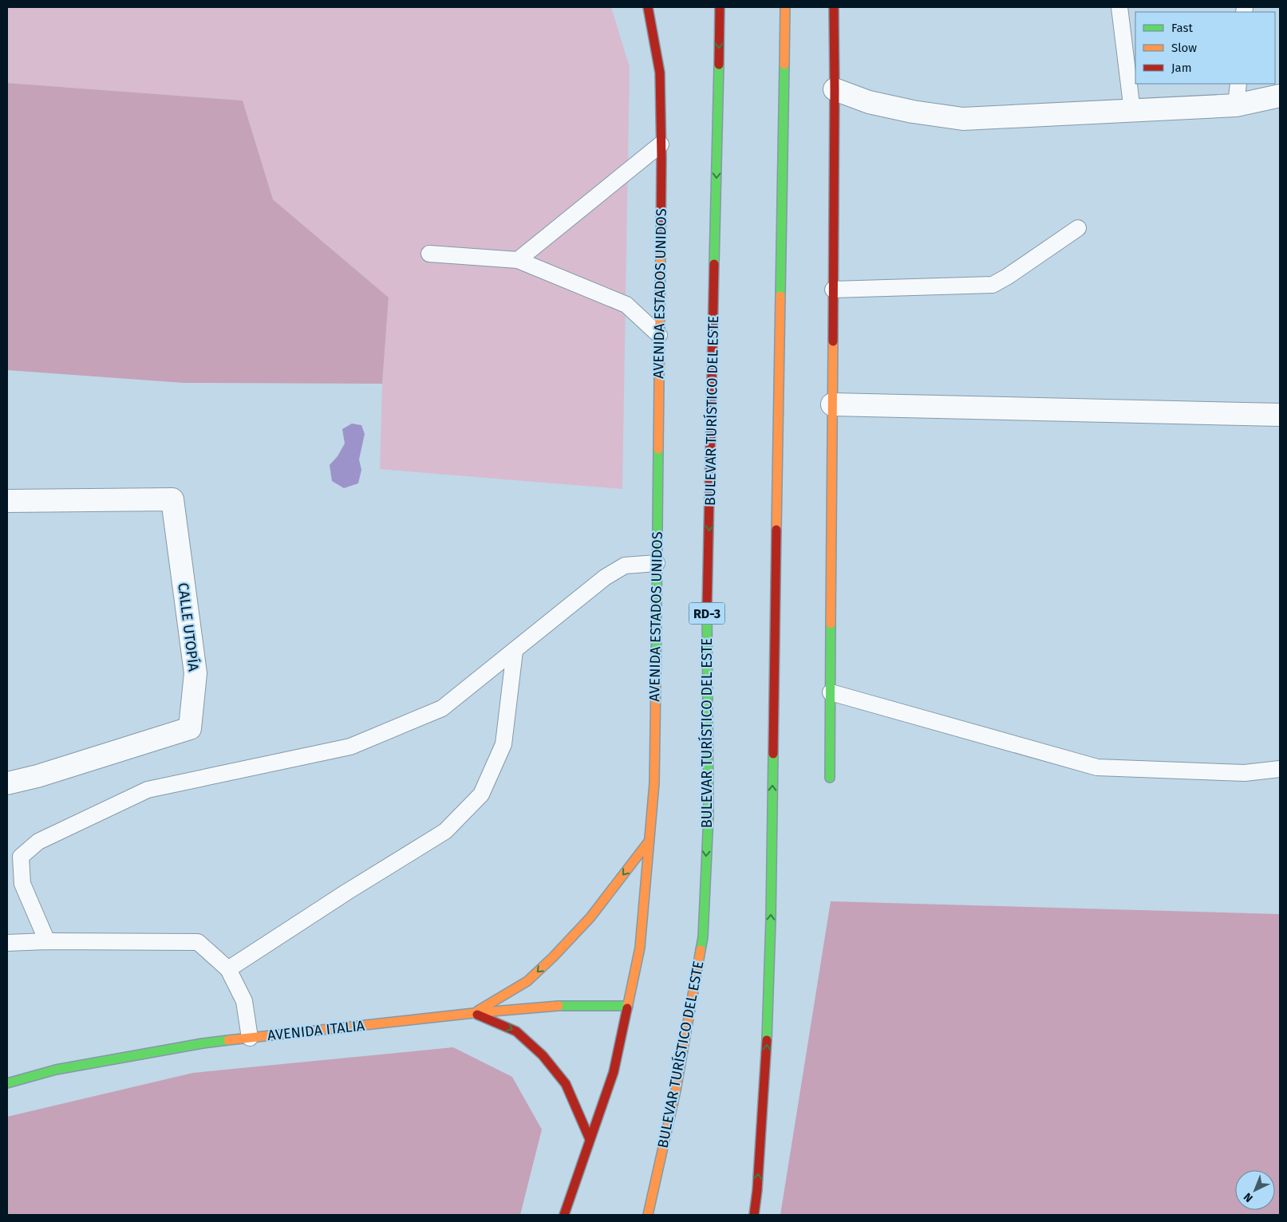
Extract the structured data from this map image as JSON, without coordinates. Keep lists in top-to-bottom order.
{
  "streets": {
    "main road": [
      "AVENIDA ESTADOS UNIDOS",
      "BULEVAR TURÍSTICO DEL ESTE",
      "RD-3",
      "AVENIDA ITALIA"
    ],
    "street": ["CALLE UTOPÍA"]
  },
  "crossings": [
    ["AVENIDA ESTADOS UNIDOS", "AVENIDA ITALIA"]
  ],
  "legend": ["Fast", "Slow", "Jam"],
  "north": "bottom left"
}
